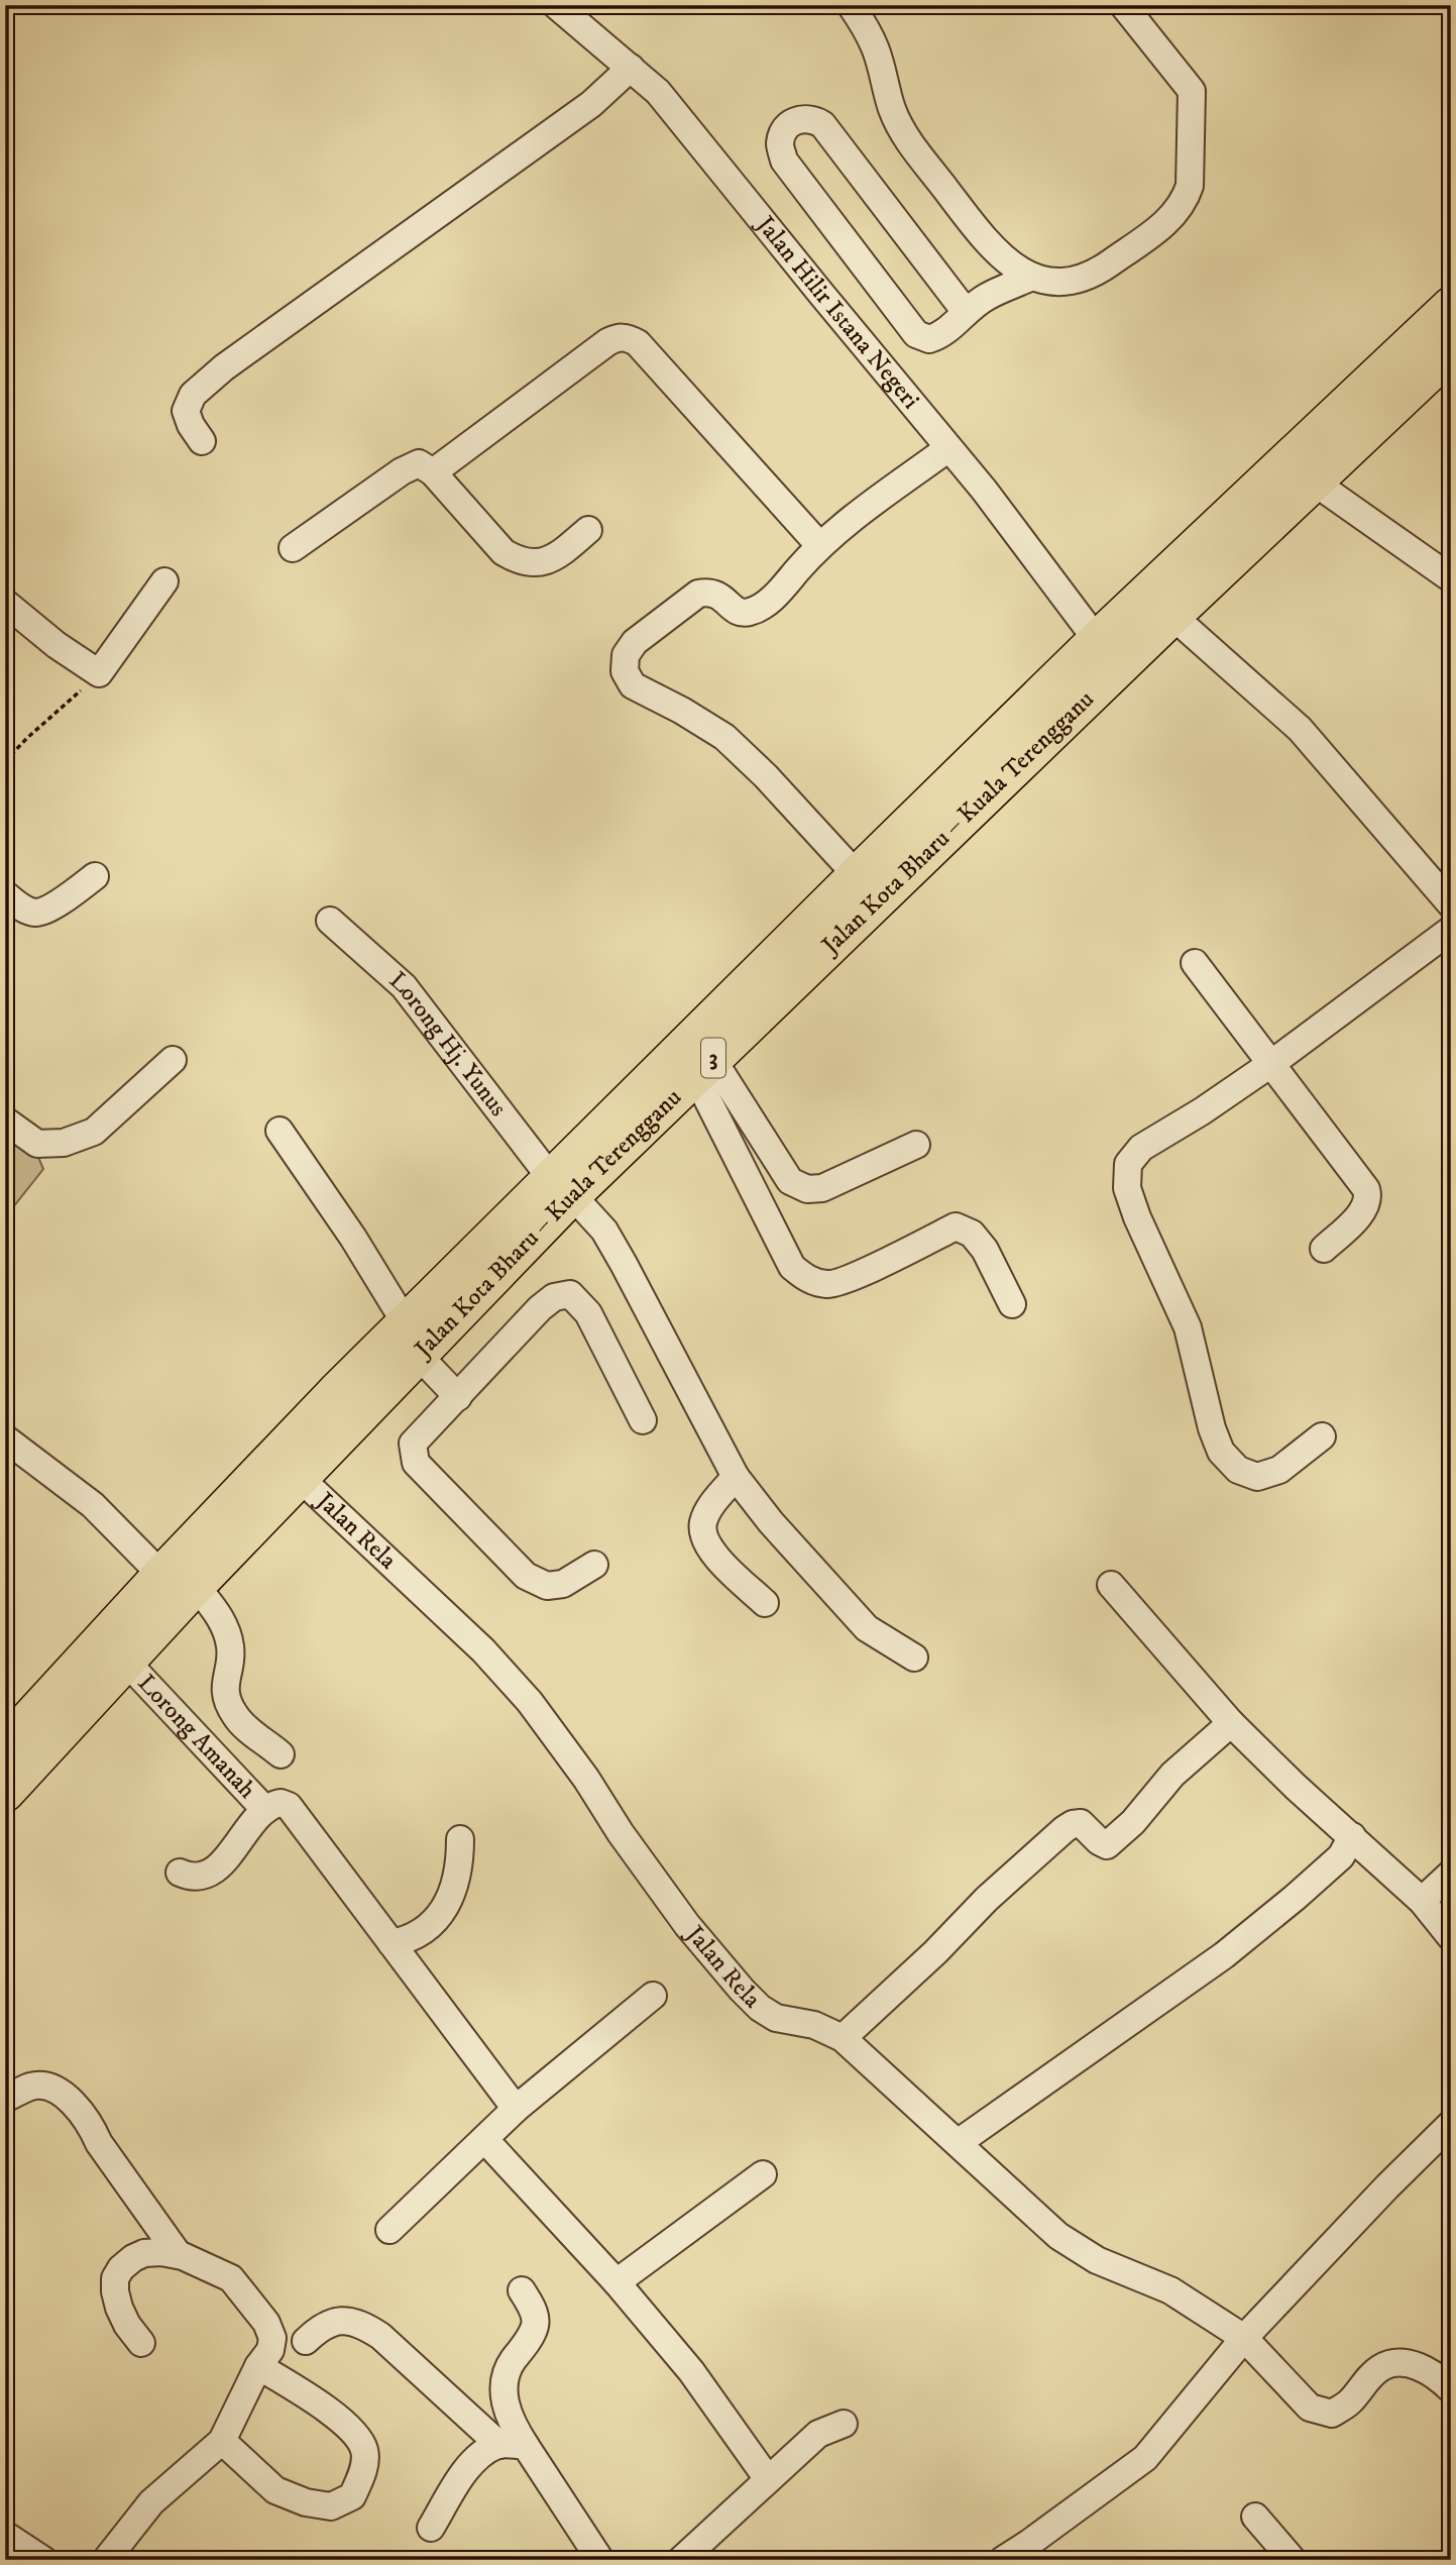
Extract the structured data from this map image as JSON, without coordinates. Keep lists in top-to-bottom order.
{
  "streets": {
    "highway": ["Jalan Kota Bharu – Kuala Terengganu", "3"],
    "street": [
      "Jalan Hilir Istana Negeri",
      "Lorong Hj. Yunus",
      "Jalan Rela",
      "Lorong Amanah"
    ]
  },
  "crossings": [
    ["Jalan Hilir Istana Negeri", "Jalan Kota Bharu – Kuala Terengganu"],
    ["Jalan Kota Bharu – Kuala Terengganu", "Lorong Hj. Yunus"],
    ["Jalan Kota Bharu – Kuala Terengganu", "Jalan Rela"],
    ["Jalan Kota Bharu – Kuala Terengganu", "Lorong Amanah"]
  ]
}
